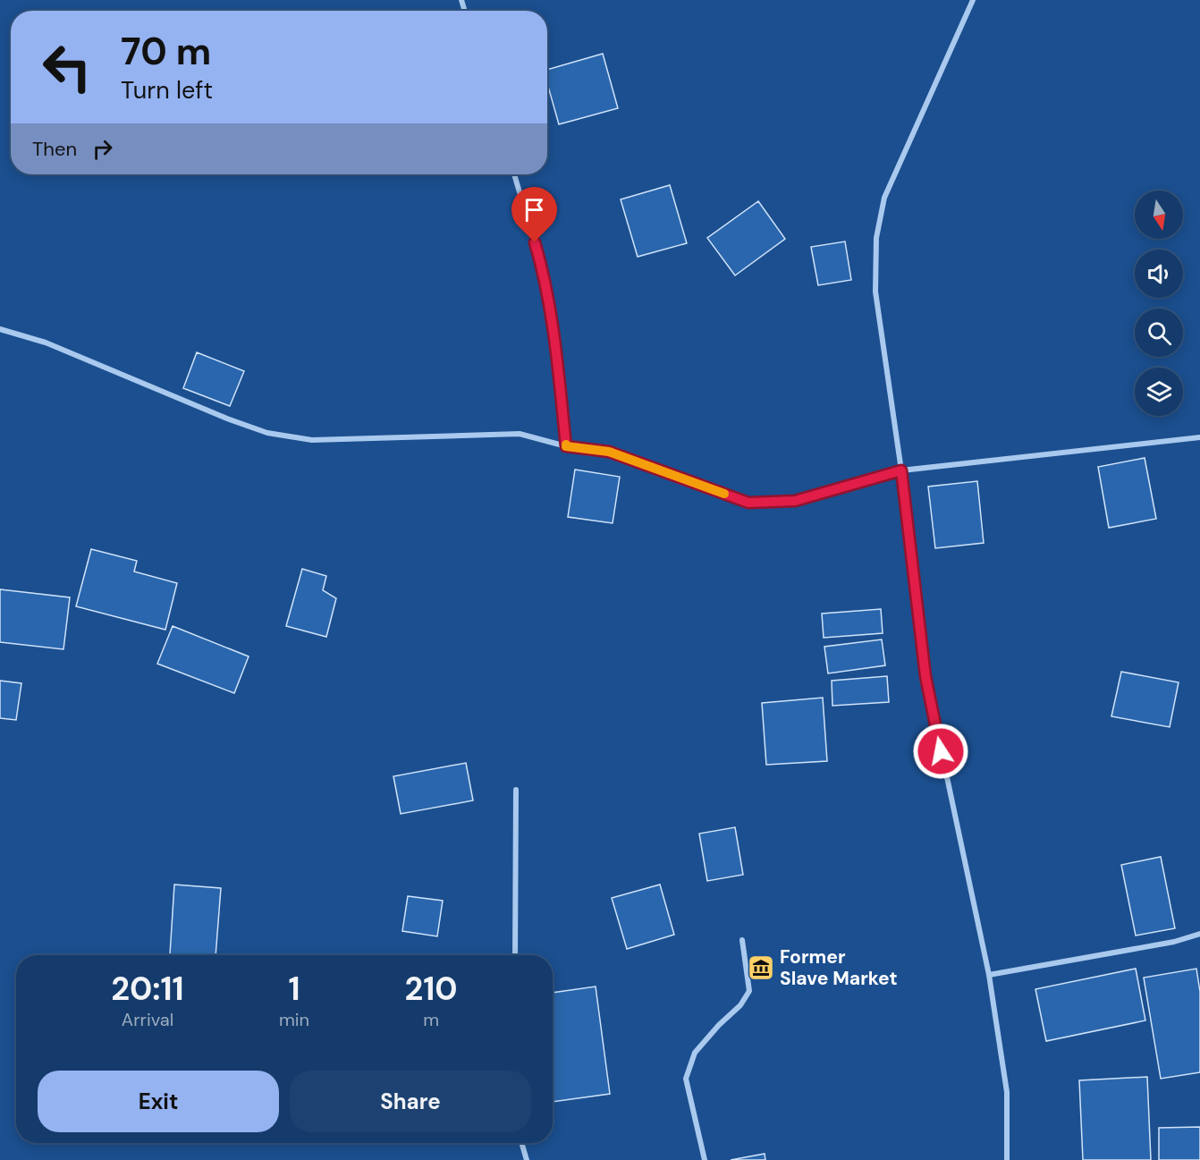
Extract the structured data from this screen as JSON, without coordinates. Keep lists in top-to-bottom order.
{
  "places": {
    "museum": ["Former Slave Market"]
  },
  "north": "bottom",
  "page": {
    "turn": ["70 m", "Turn left"],
    "then": "Then",
    "eta": [
      "20:11",
      "Arrival",
      "1",
      "min",
      "210",
      "m"
    ],
    "buttons": ["Exit", "Share"]
  }
}
